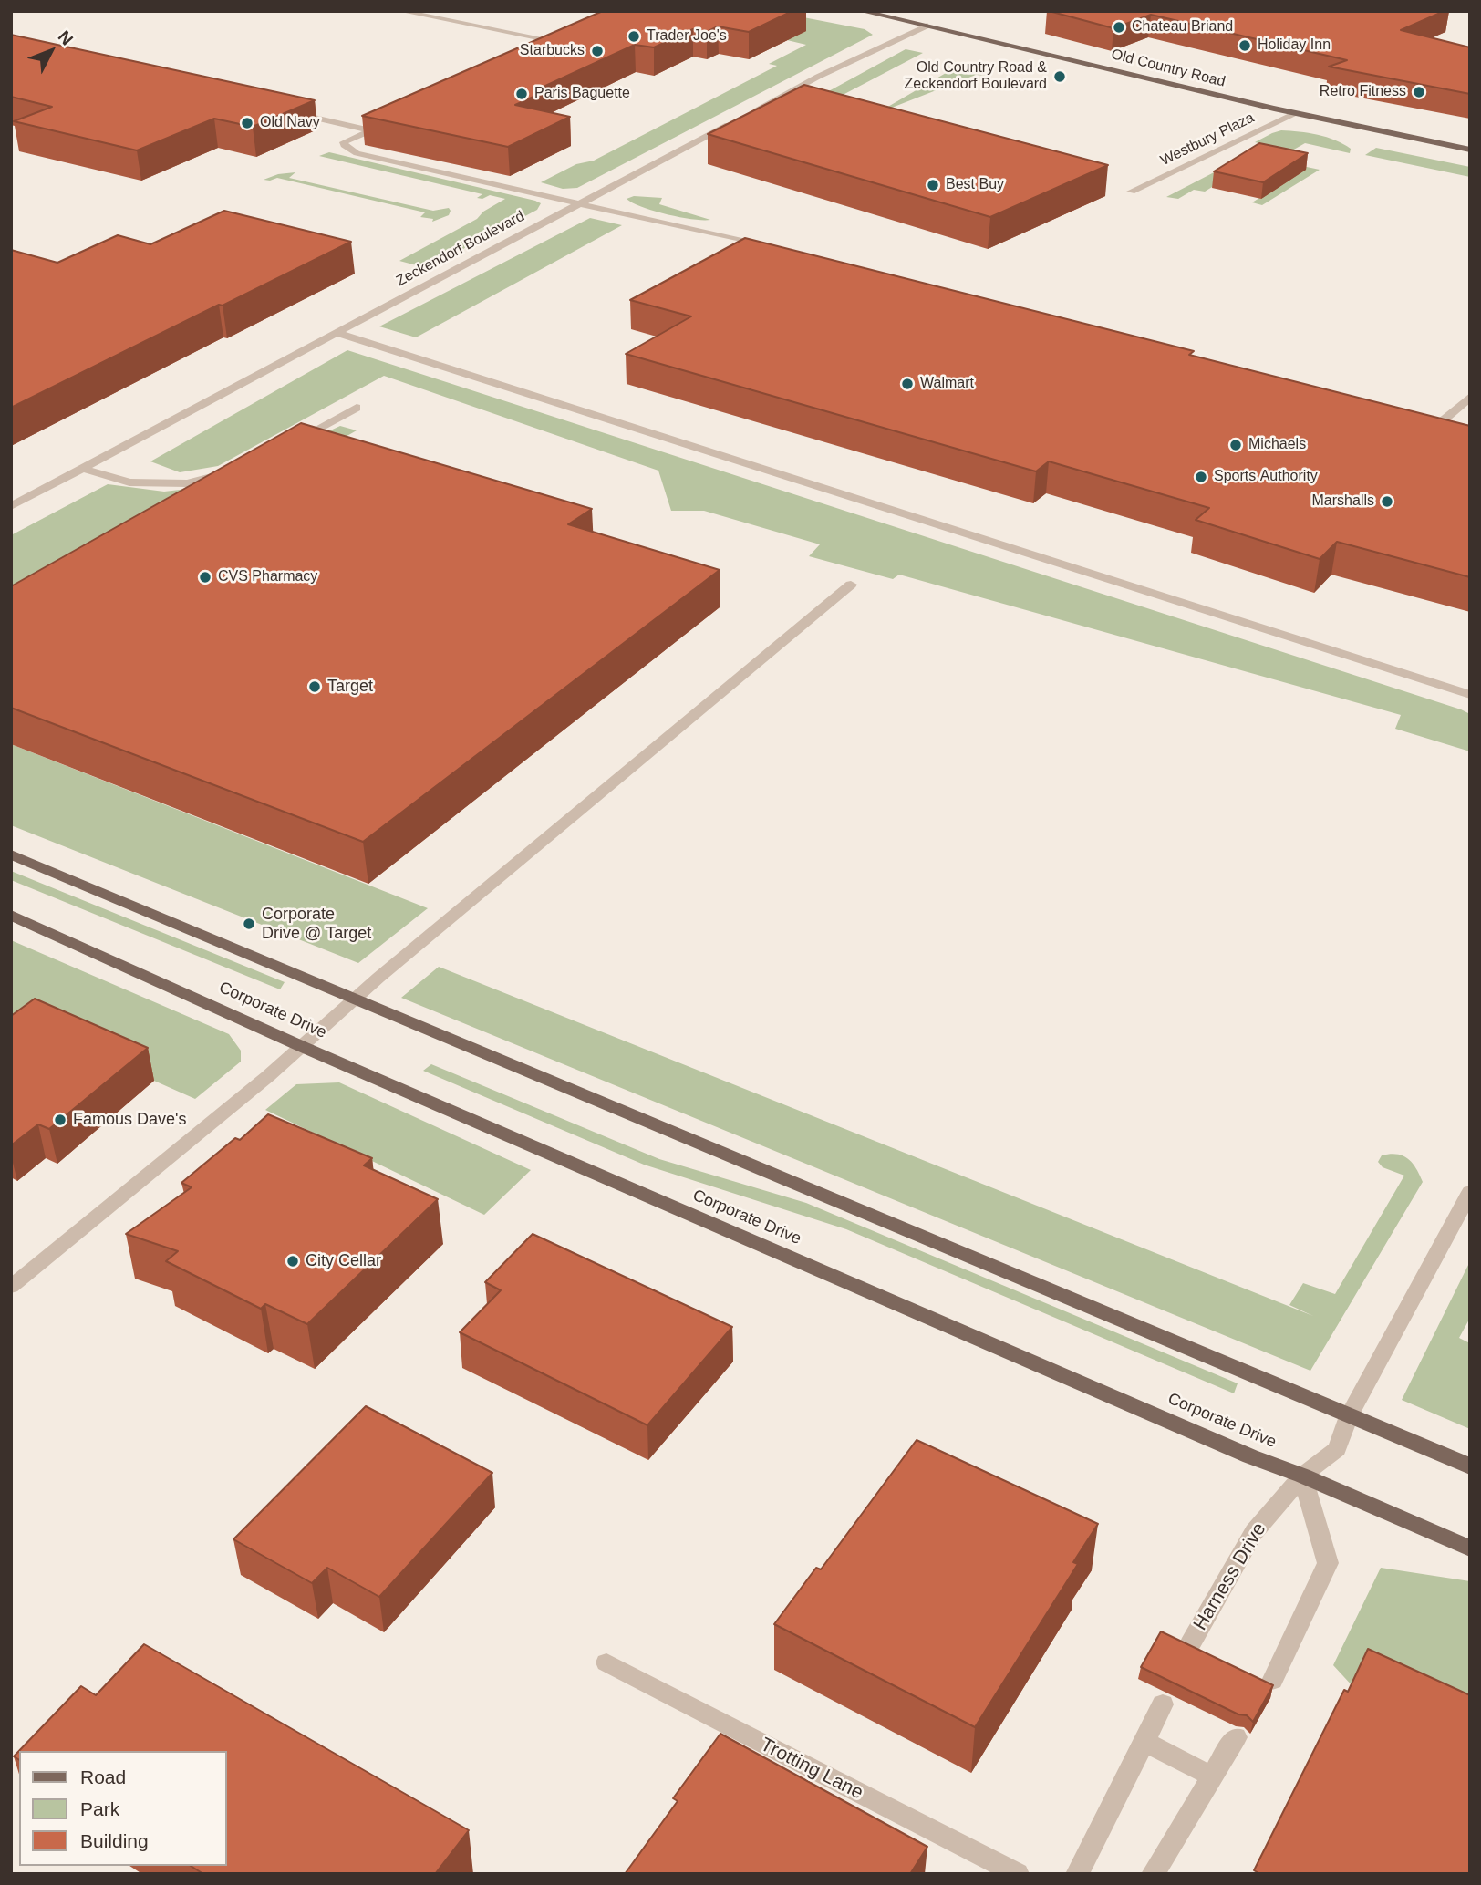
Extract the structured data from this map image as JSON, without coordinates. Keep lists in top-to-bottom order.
{
  "streets": {
    "main road": ["Old Country Road", "Corporate Drive"],
    "street": [
      "Westbury Plaza",
      "Zeckendorf Boulevard",
      "Harness Drive",
      "Trotting Lane"
    ]
  },
  "crossings": [
    ["Old Country Road", "Westbury Plaza"],
    ["Corporate Drive", "Harness Drive"]
  ],
  "places": [
    "Chateau Briand",
    "Trader Joe's",
    "Holiday Inn",
    "Starbucks",
    "Old Country Road & Zeckendorf Boulevard",
    "Retro Fitness",
    "Paris Baguette",
    "Old Navy",
    "Best Buy",
    "Walmart",
    "Michaels",
    "Sports Authority",
    "Marshalls",
    "CVS Pharmacy",
    "Target",
    "Corporate Drive @ Target",
    "Famous Dave's",
    "City Cellar"
  ],
  "legend": ["Road", "Park", "Building"],
  "north": "top right"
}
